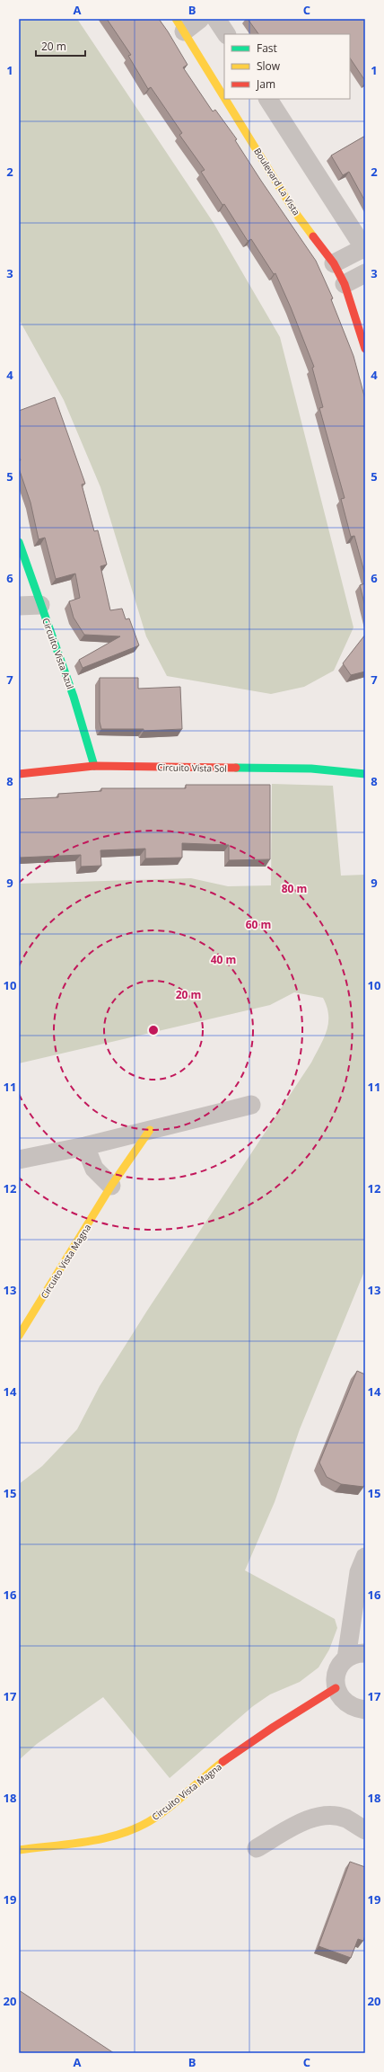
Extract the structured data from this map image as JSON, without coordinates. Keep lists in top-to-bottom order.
{
  "streets": {
    "street": [
      "Boulevard La Vista",
      "Circuito Vista Azul",
      "Circuito Vista Sol",
      "Circuito Vista Magna"
    ]
  },
  "crossings": [
    ["Circuito Vista Azul", "Circuito Vista Sol"]
  ],
  "legend": ["Fast", "Slow", "Jam"],
  "scale_bar": "20 m",
  "grid": {
    "columns": ["A", "B", "C"],
    "rows": [
      "1",
      "2",
      "3",
      "4",
      "5",
      "6",
      "7",
      "8",
      "9",
      "10",
      "11",
      "12",
      "13",
      "14",
      "15",
      "16",
      "17",
      "18",
      "19",
      "20"
    ]
  },
  "rings": [
    "80 m",
    "60 m",
    "40 m",
    "20 m"
  ]
}
